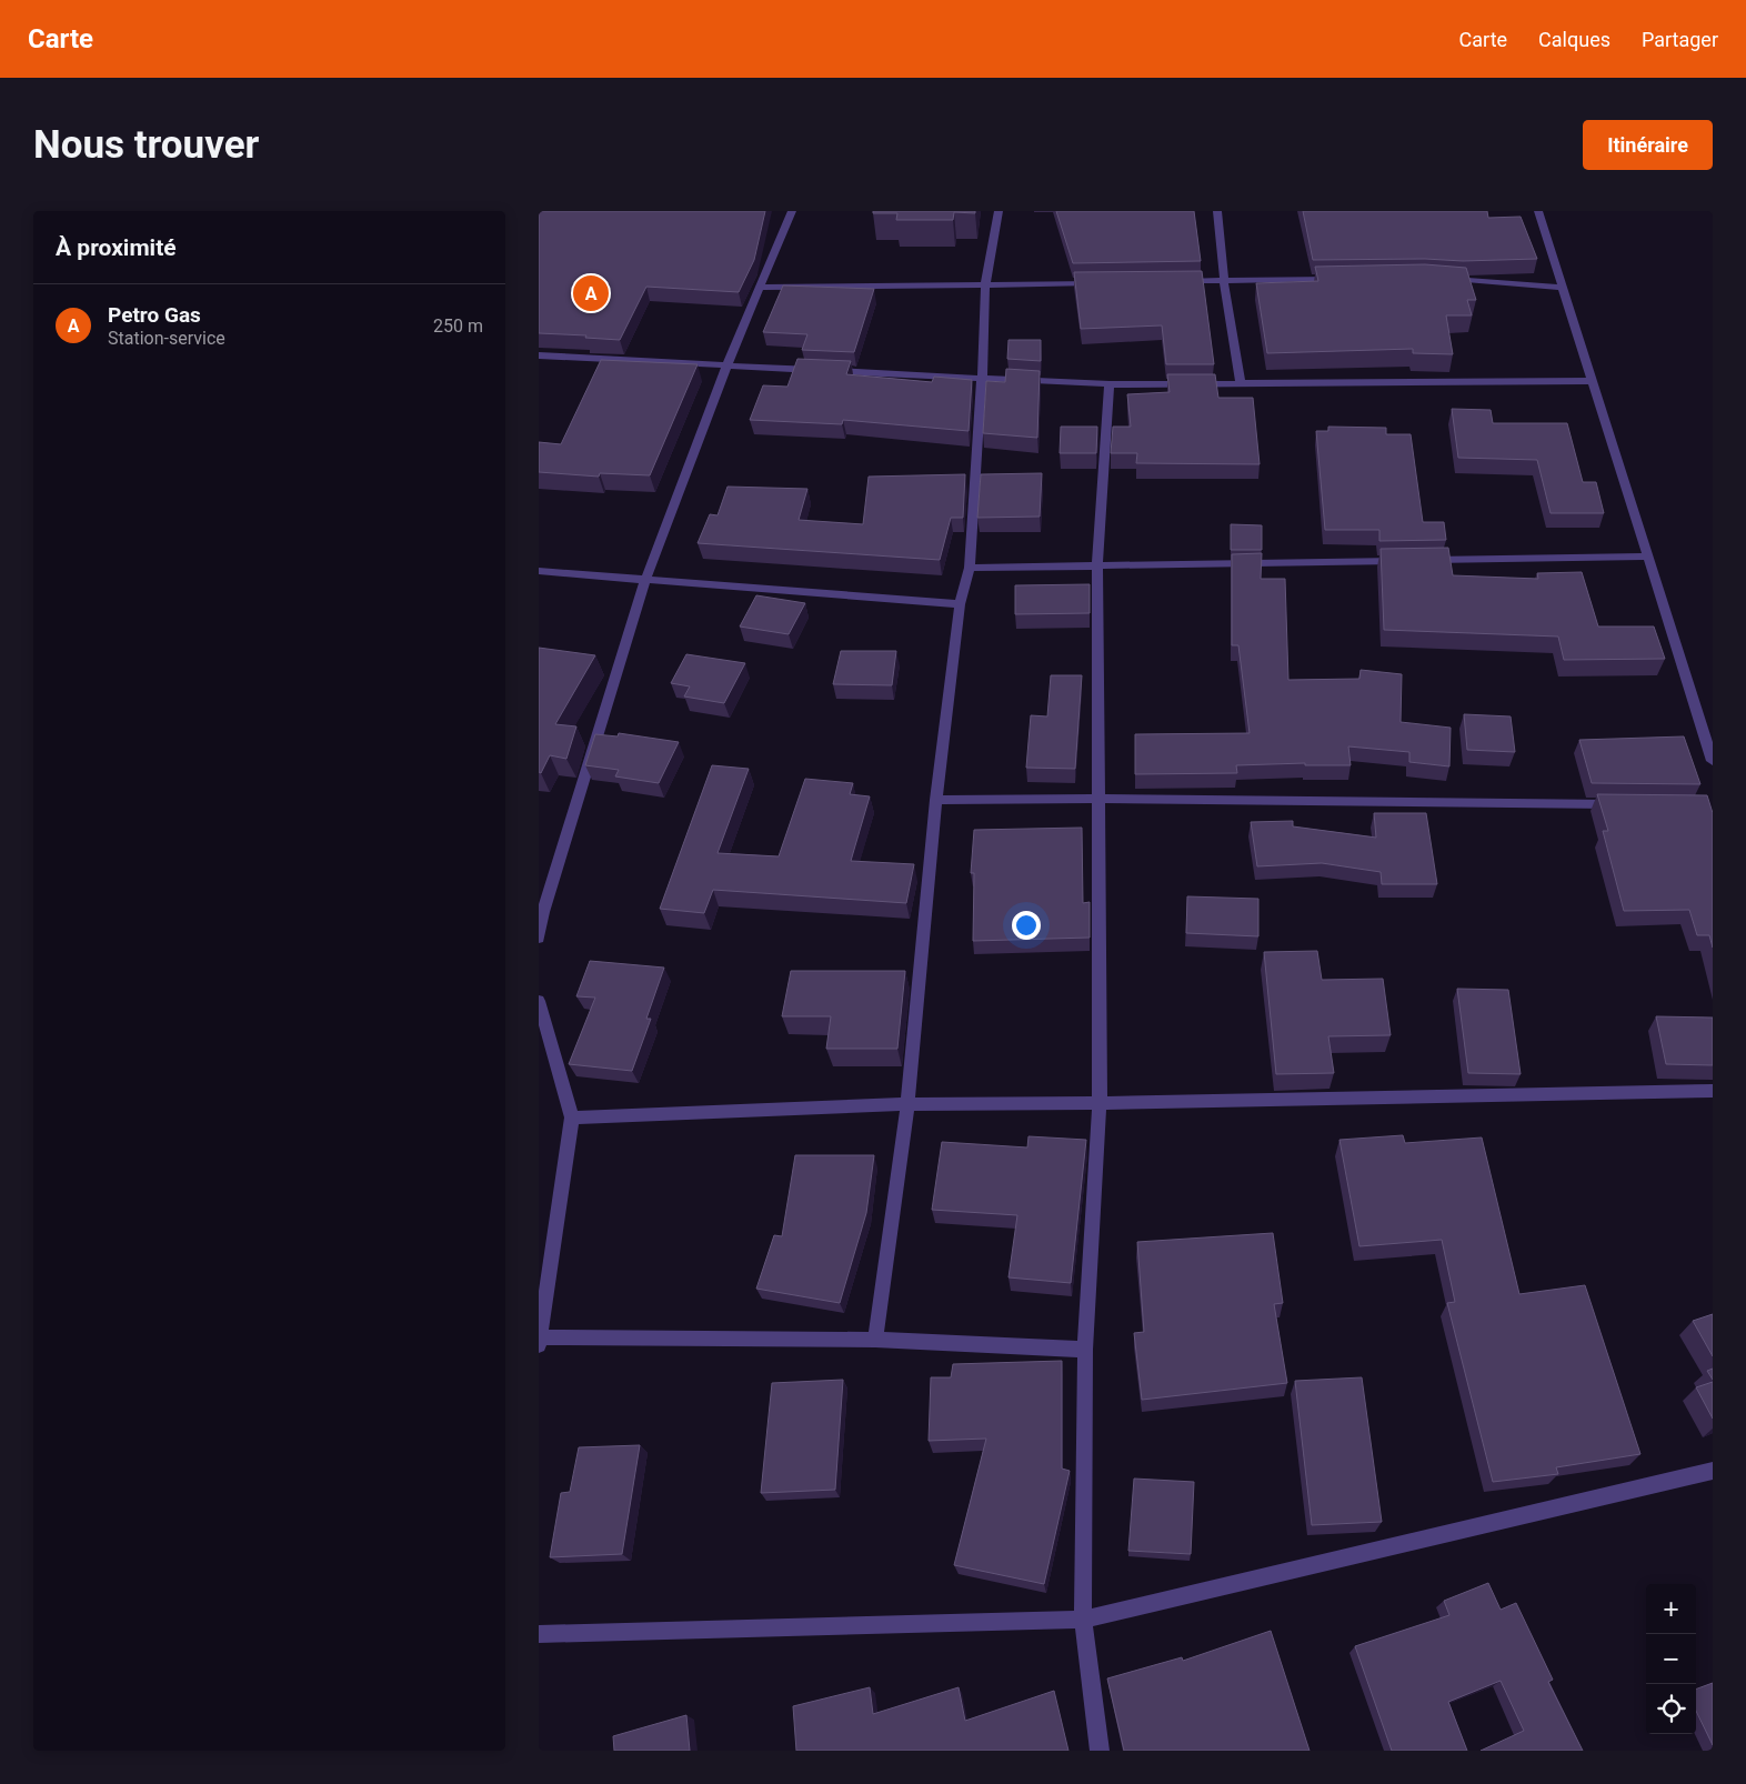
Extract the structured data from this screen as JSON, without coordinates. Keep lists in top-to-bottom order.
{
  "page": {
    "header": "Carte",
    "nav": ["Carte", "Calques", "Partager"],
    "buttons": "Itinéraire",
    "title": "Nous trouver",
    "heading": "À proximité",
    "pins": "A",
    "list": [
      {
        "mark": "A",
        "name": "Petro Gas",
        "note": "Station-service",
        "value": "250 m"
      }
    ],
    "map_buttons": ["+", "−"]
  }
}
